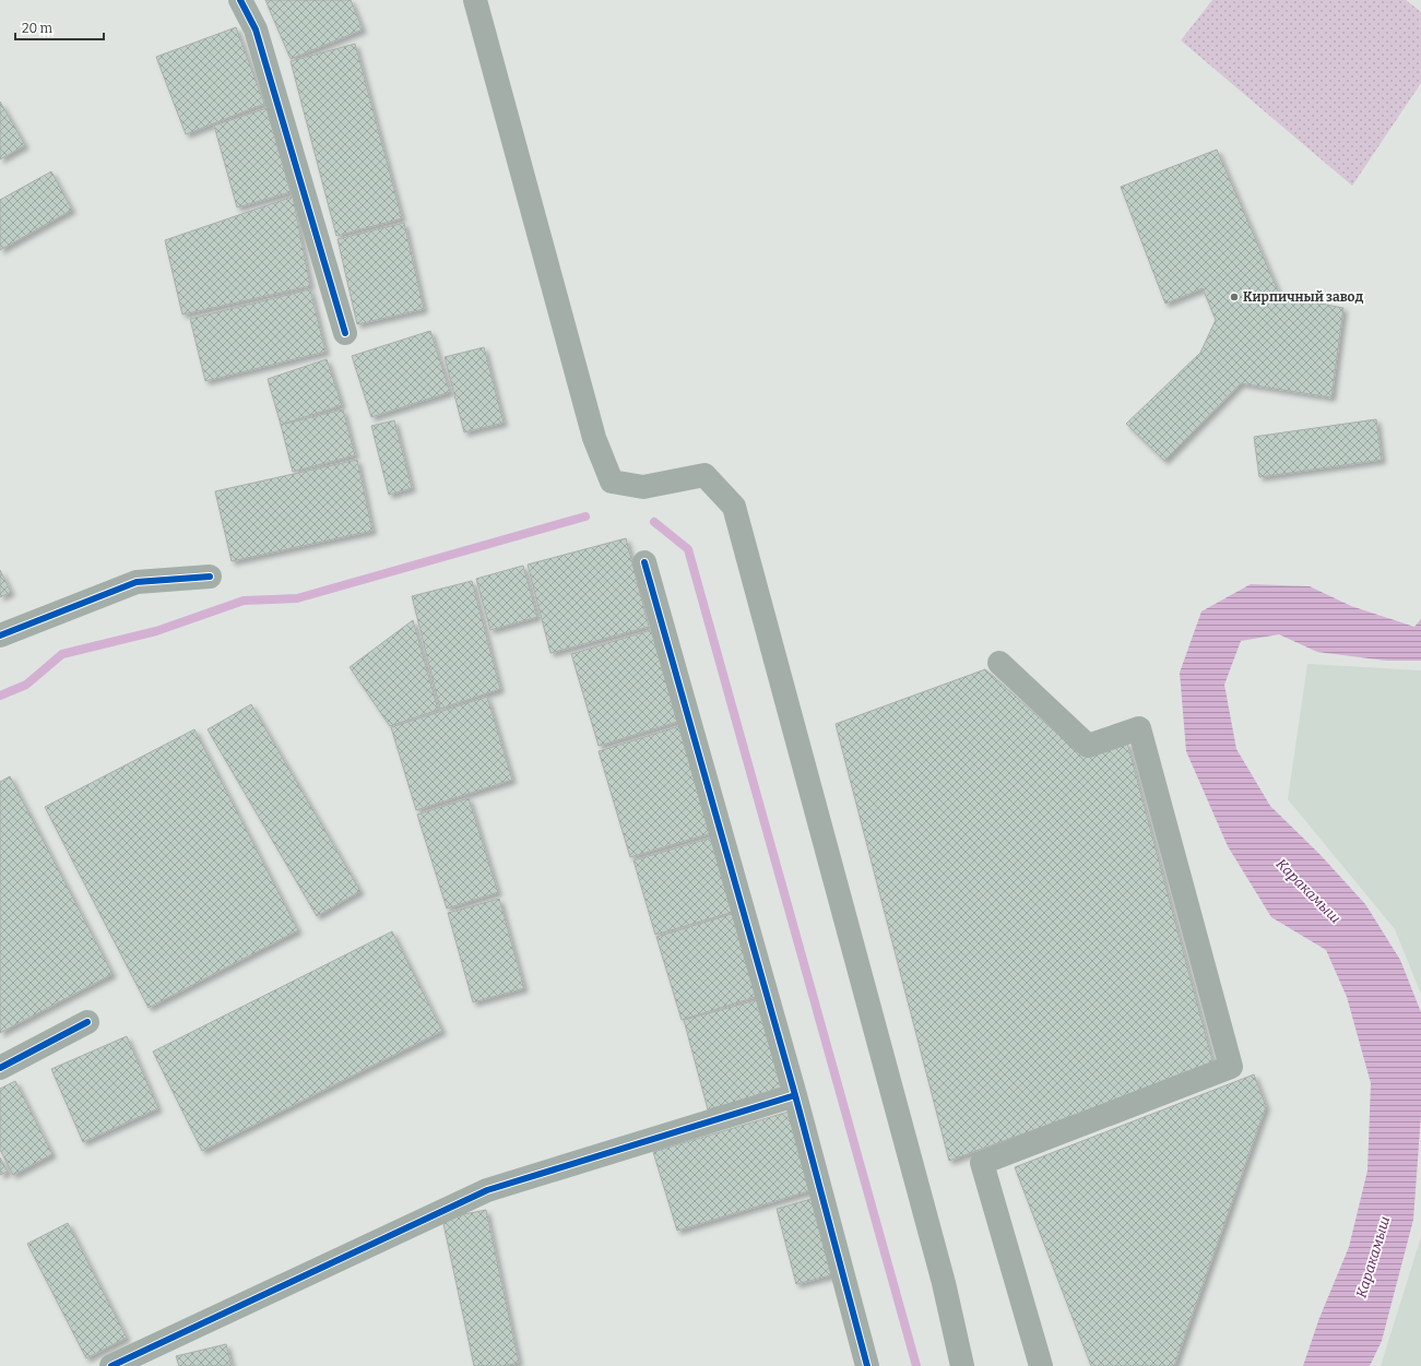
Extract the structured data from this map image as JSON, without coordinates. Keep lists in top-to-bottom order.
{
  "water": ["Каракамыш"],
  "places": ["Кирпичный завод"],
  "scale_bar": "20 m"
}
